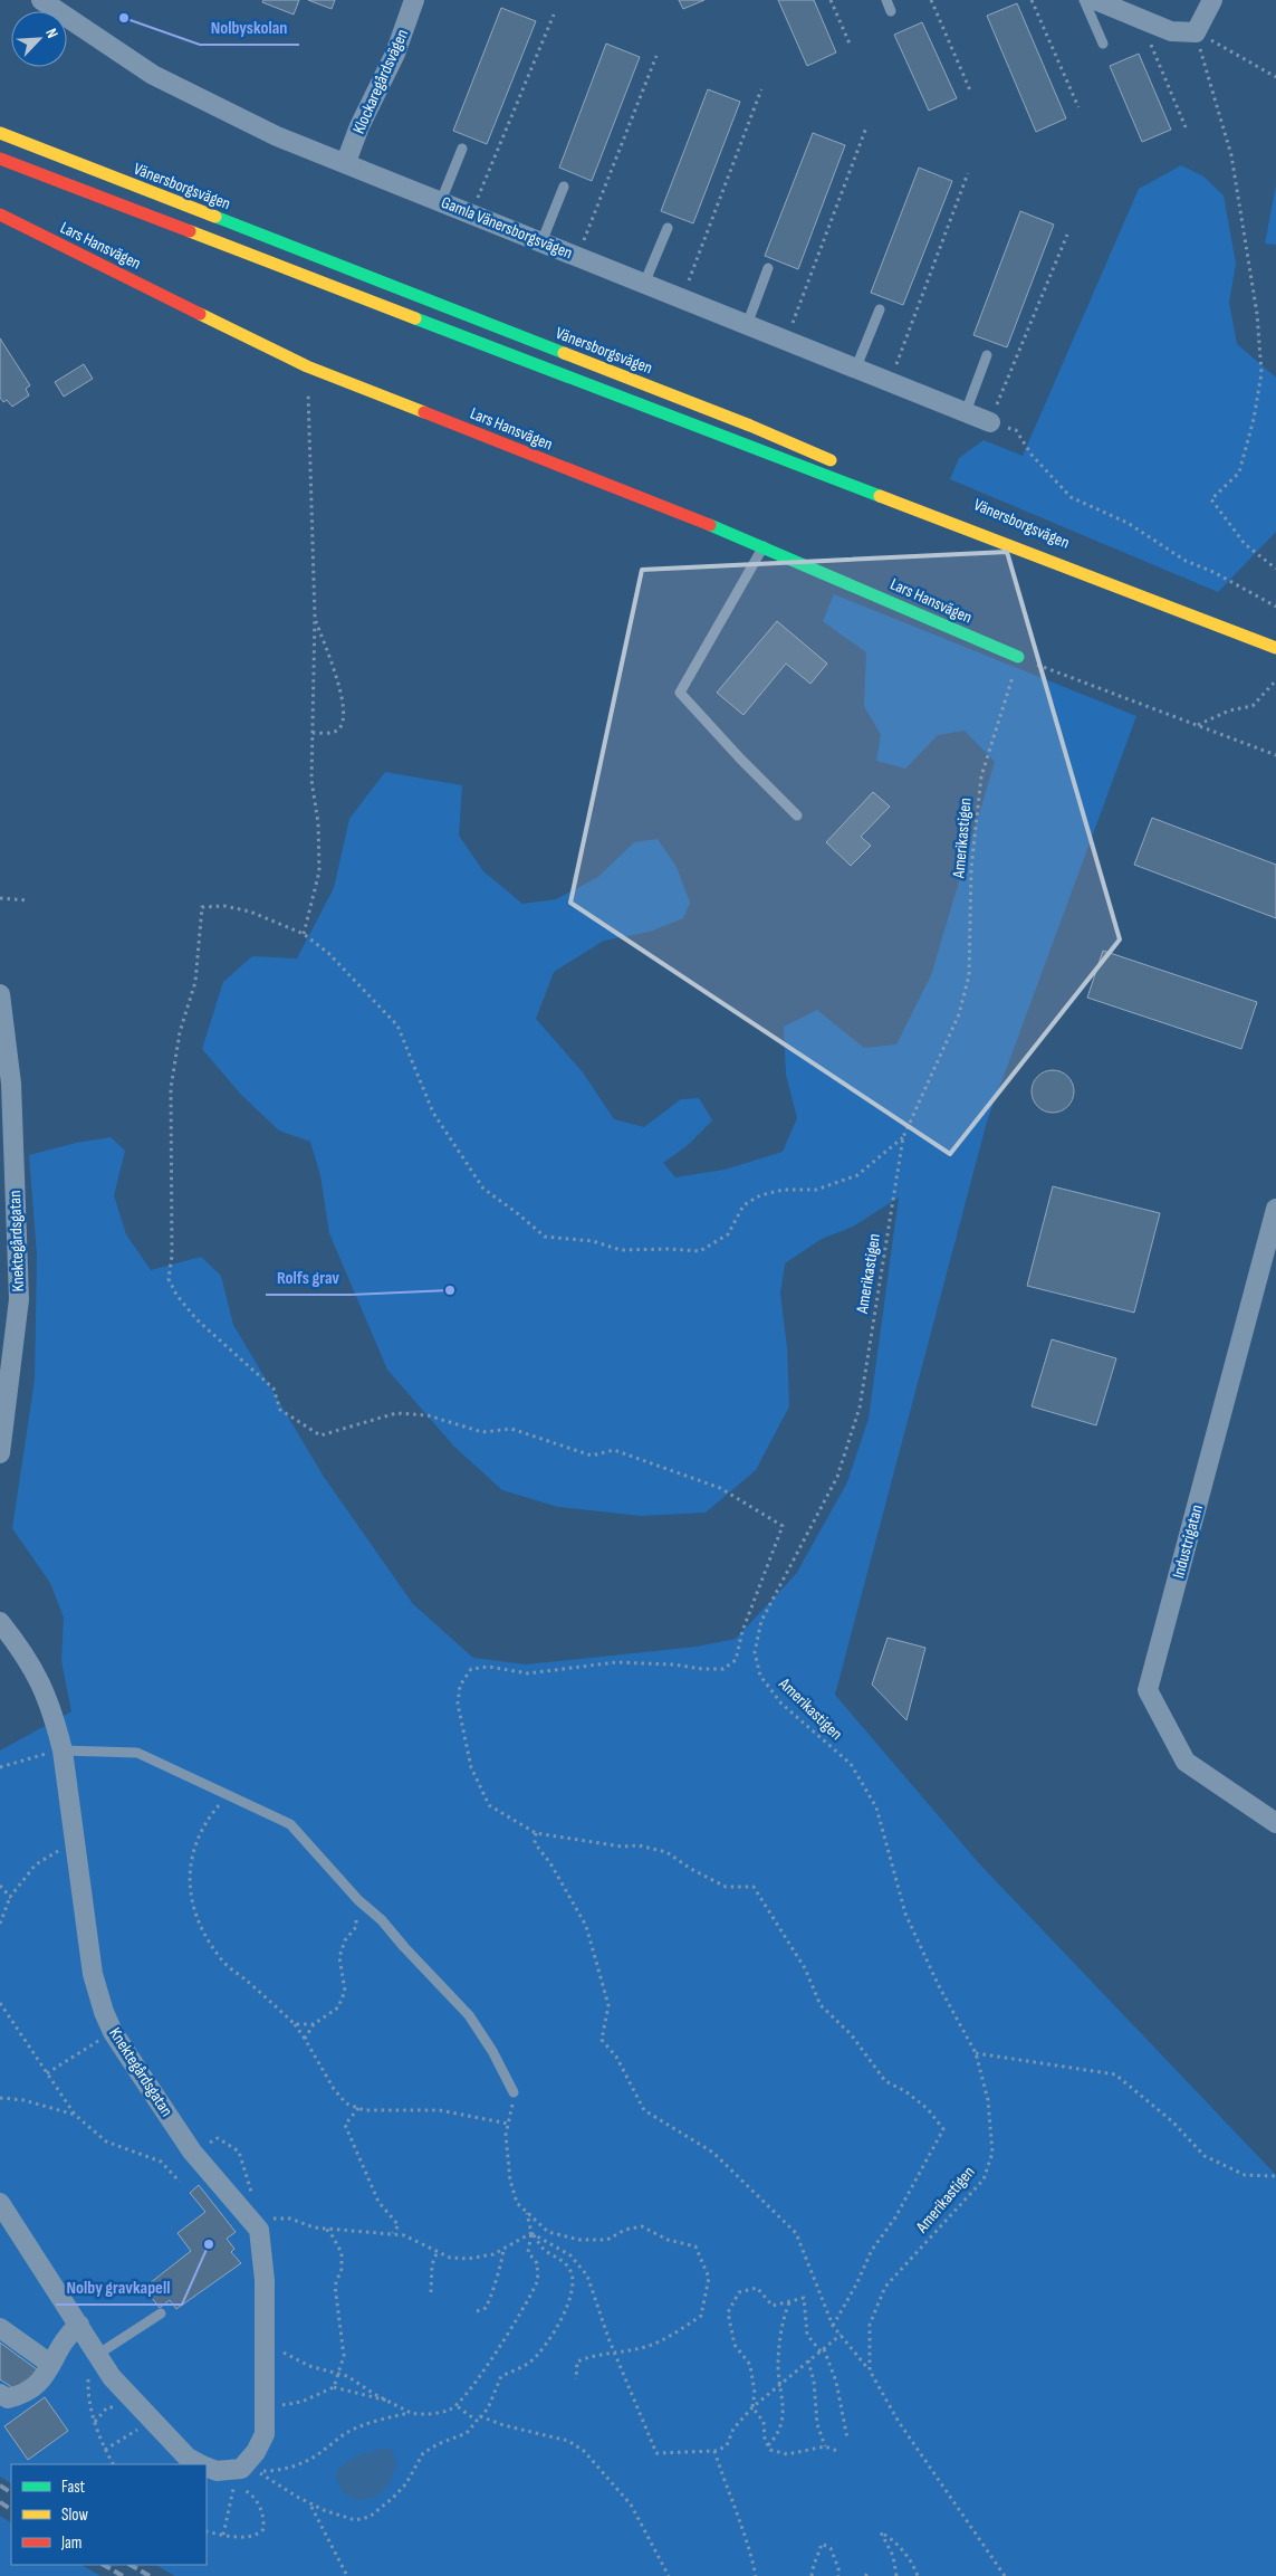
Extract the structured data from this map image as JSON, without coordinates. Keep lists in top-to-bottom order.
{
  "streets": {
    "main road": ["Vänersborgsvägen", "Lars Hansvägen"],
    "street": [
      "Klockaregårdsvägen",
      "Gamla Vänersborgsvägen",
      "Knektegårdsgatan",
      "Industrigatan"
    ],
    "path": ["Amerikastigen"]
  },
  "crossings": [
    ["Klockaregårdsvägen", "Gamla Vänersborgsvägen"],
    ["Lars Hansvägen", "Amerikastigen"]
  ],
  "places": ["Nolbyskolan", "Rolfs grav", "Nolby gravkapell"],
  "legend": ["Fast", "Slow", "Jam"],
  "north": "top right"
}
